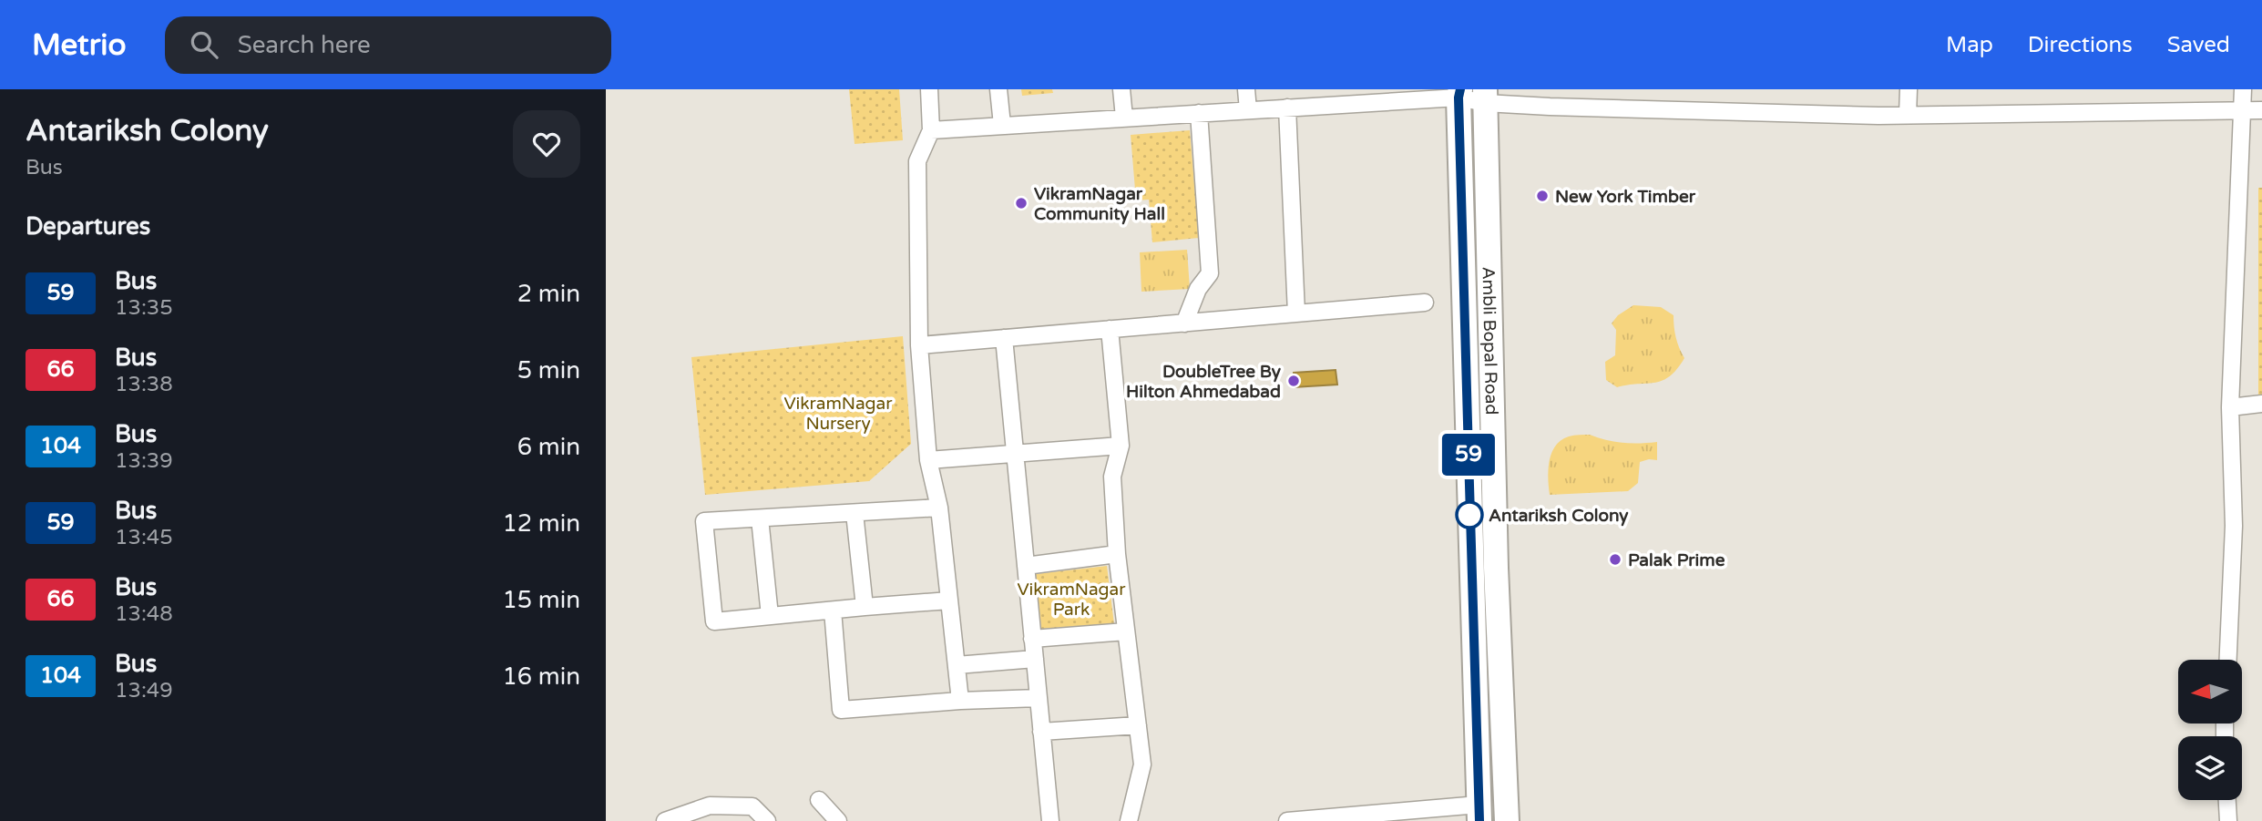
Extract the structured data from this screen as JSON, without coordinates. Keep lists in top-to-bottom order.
{
  "streets": {
    "street": ["Ambli Bopal Road"]
  },
  "parks": ["VikramNagar Nursery", "VikramNagar Park"],
  "places": [
    "New York Timber",
    "VikramNagar Community Hall",
    "DoubleTree By Hilton Ahmedabad",
    "Antariksh Colony",
    "Palak Prime"
  ],
  "lines": ["bus line 59"],
  "north": "left",
  "page": {
    "header": "Metrio",
    "search": "Search here",
    "nav": ["Map", "Directions", "Saved"],
    "heading": [
      ["Antariksh Colony", "Bus"],
      "Departures"
    ],
    "on_map": "59",
    "list": [
      {
        "mark": "59",
        "name": "Bus",
        "note": "13:35",
        "value": "2 min"
      },
      {
        "mark": "66",
        "name": "Bus",
        "note": "13:38",
        "value": "5 min"
      },
      {
        "mark": "104",
        "name": "Bus",
        "note": "13:39",
        "value": "6 min"
      },
      {
        "mark": "59",
        "name": "Bus",
        "note": "13:45",
        "value": "12 min"
      },
      {
        "mark": "66",
        "name": "Bus",
        "note": "13:48",
        "value": "15 min"
      },
      {
        "mark": "104",
        "name": "Bus",
        "note": "13:49",
        "value": "16 min"
      }
    ]
  }
}
